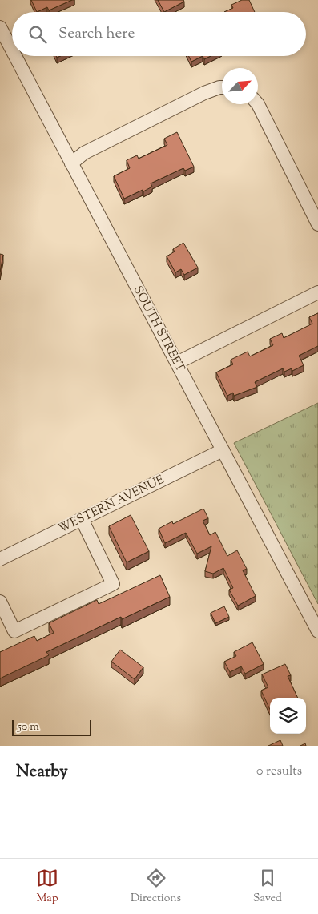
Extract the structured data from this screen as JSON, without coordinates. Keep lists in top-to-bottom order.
{
  "streets": {
    "street": ["SOUTH STREET", "WESTERN AVENUE"]
  },
  "crossings": [
    ["SOUTH STREET", "WESTERN AVENUE"]
  ],
  "scale_bar": "50 m",
  "north": "top right",
  "page": {
    "search": "Search here",
    "scale": "50 m",
    "heading": ["Nearby", "0 results"],
    "nav": ["Map", "Directions", "Saved"]
  }
}
